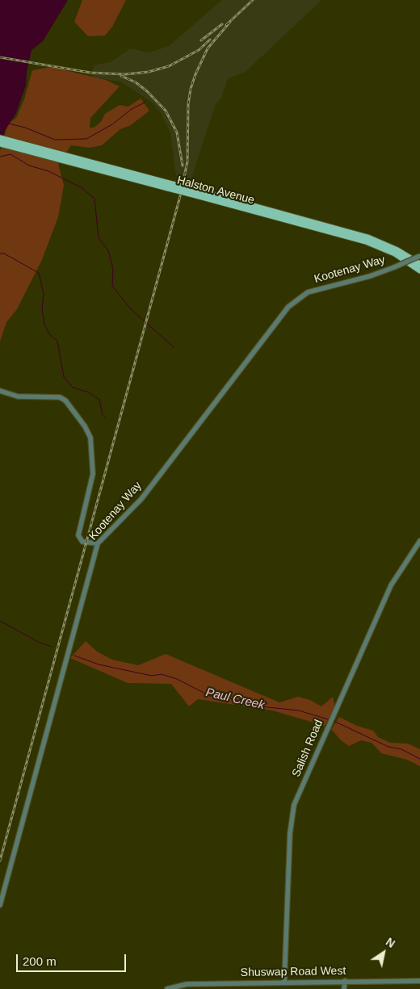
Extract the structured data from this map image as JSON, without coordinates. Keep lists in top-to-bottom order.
{
  "streets": {
    "main road": ["Halston Avenue"],
    "street": ["Kootenay Way", "Salish Road", "Shuswap Road West"]
  },
  "crossings": [
    ["Salish Road", "Shuswap Road West"]
  ],
  "water": ["Paul Creek"],
  "scale_bar": "200 m",
  "north": "top right"
}
